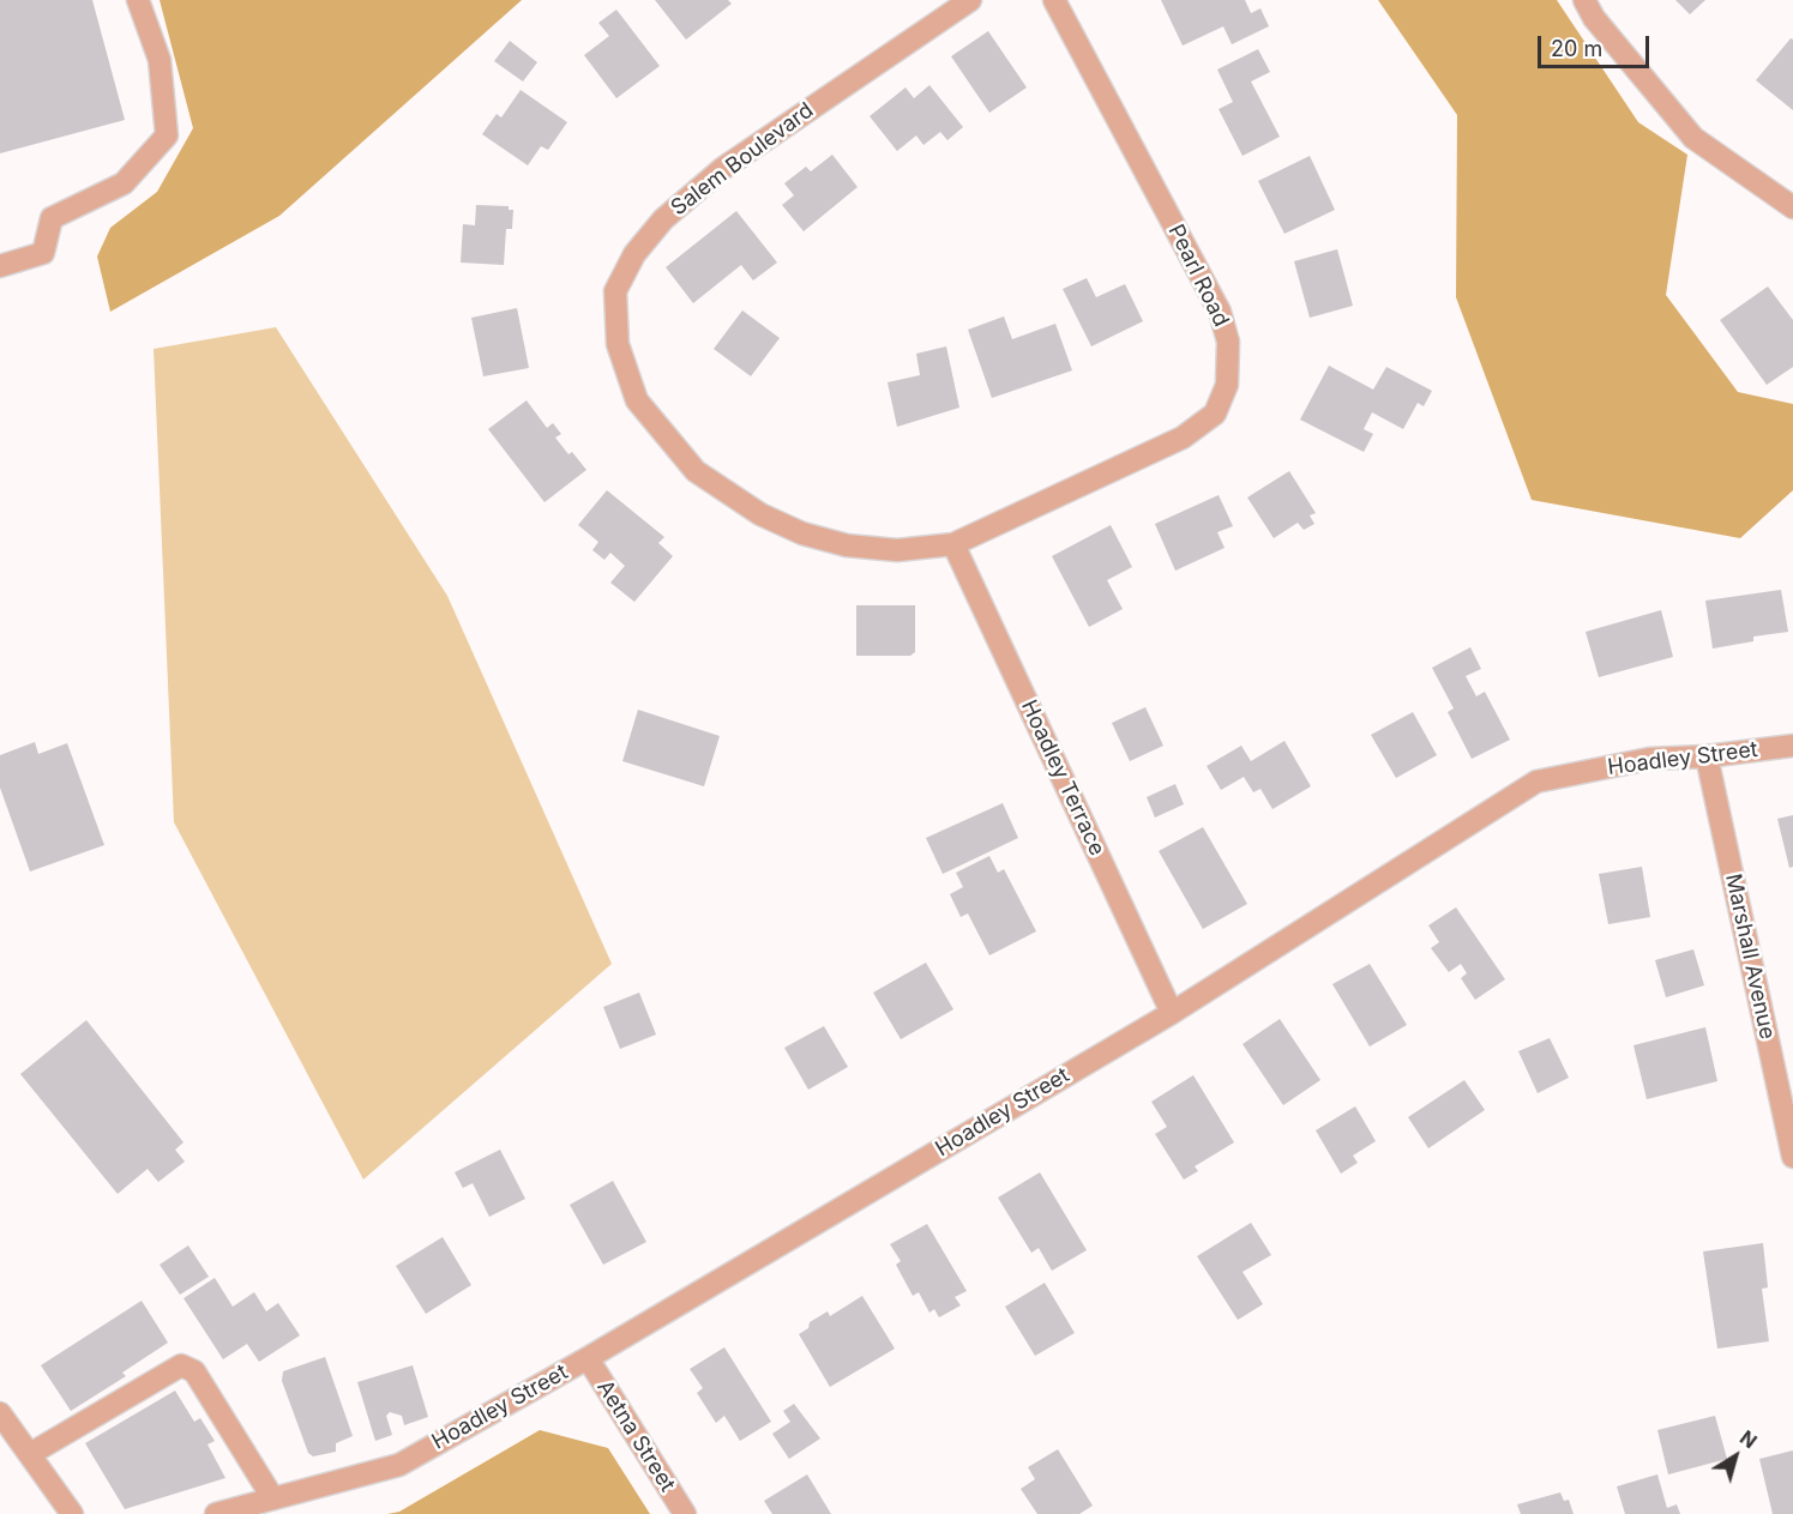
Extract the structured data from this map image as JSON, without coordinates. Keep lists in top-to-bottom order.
{
  "streets": {
    "street": [
      "Salem Boulevard",
      "Pearl Road",
      "Hoadley Street",
      "Hoadley Terrace",
      "Marshall Avenue",
      "Aetna Street"
    ]
  },
  "crossings": [
    ["Salem Boulevard", "Pearl Road"],
    ["Salem Boulevard", "Hoadley Terrace"],
    ["Pearl Road", "Hoadley Terrace"],
    ["Hoadley Street", "Hoadley Terrace"],
    ["Hoadley Street", "Marshall Avenue"],
    ["Hoadley Street", "Aetna Street"]
  ],
  "scale_bar": "20 m",
  "north": "top right"
}
